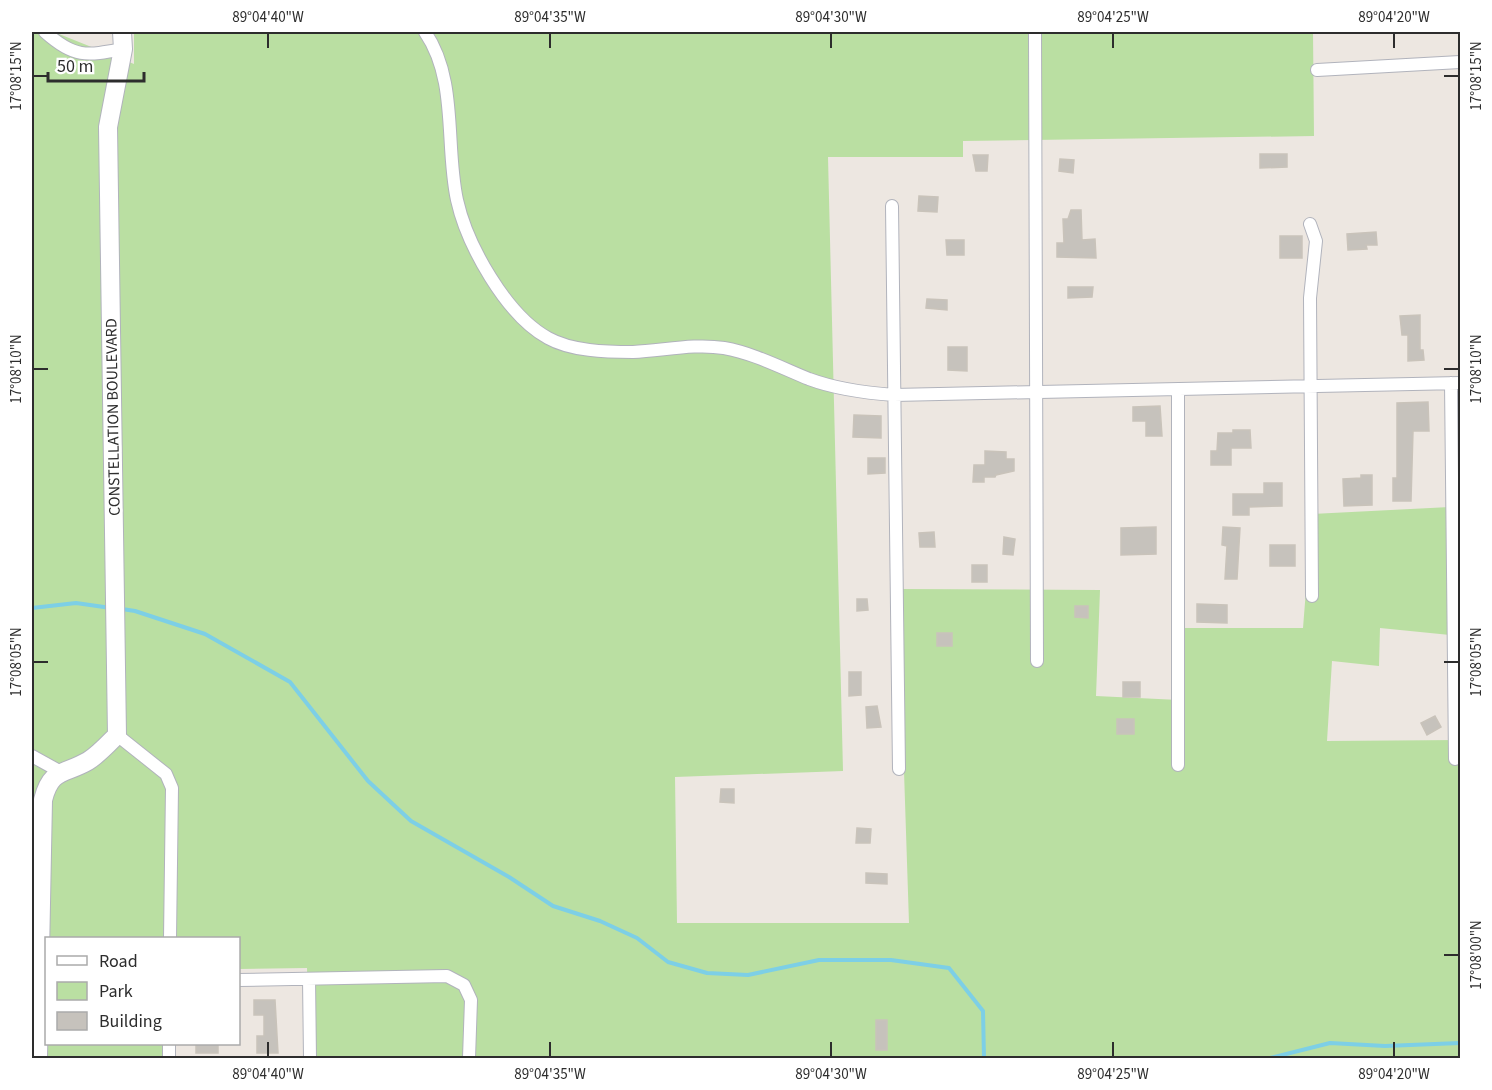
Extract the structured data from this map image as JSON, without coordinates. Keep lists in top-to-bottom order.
{
  "streets": {
    "street": ["CONSTELLATION BOULEVARD"]
  },
  "legend": ["Road", "Park", "Building"],
  "scale_bar": "50 m",
  "coordinates": [
    "89°04'40\"W",
    "89°04'35\"W",
    "89°04'30\"W",
    "89°04'25\"W",
    "89°04'20\"W",
    "17°08'15\"N",
    "17°08'10\"N",
    "17°08'05\"N",
    "17°08'00\"N"
  ]
}
